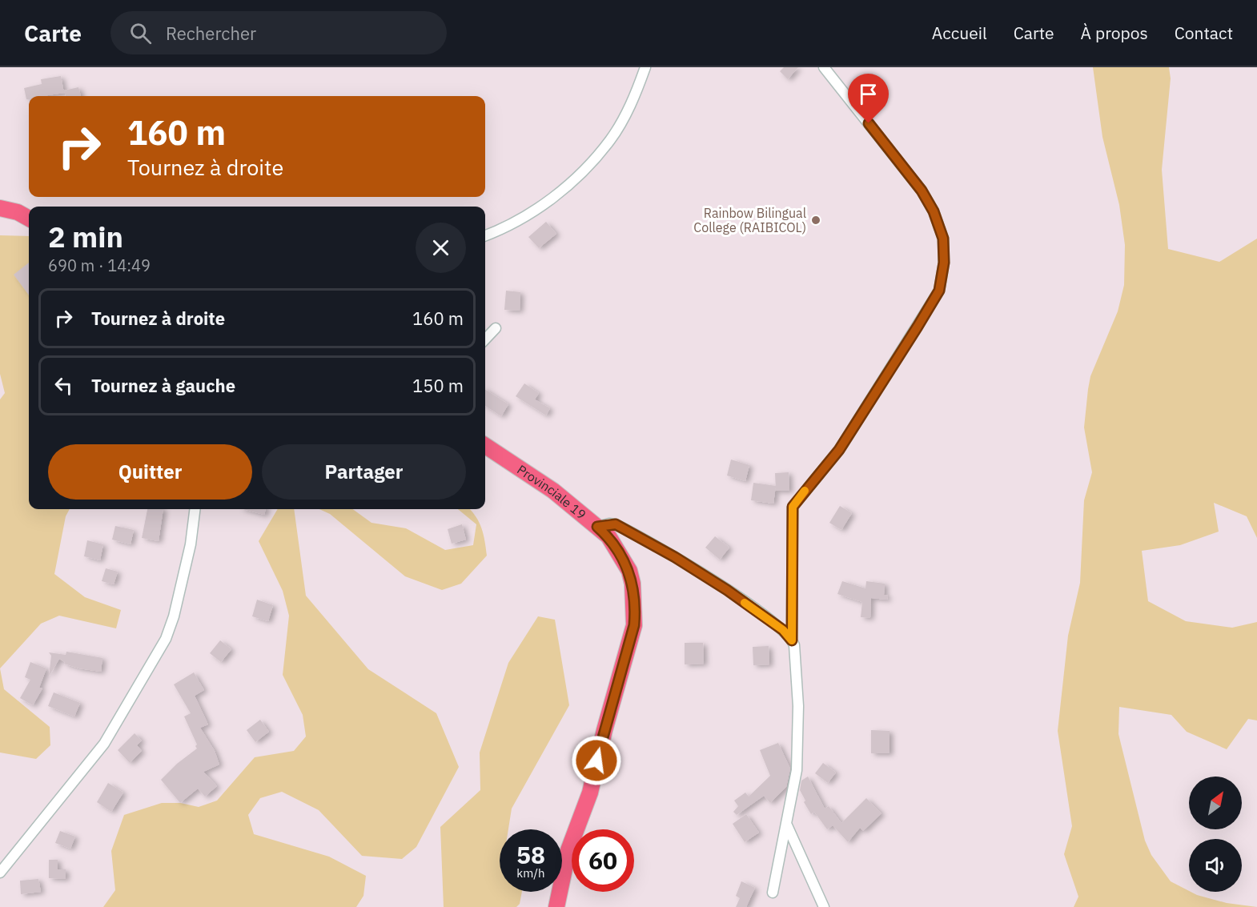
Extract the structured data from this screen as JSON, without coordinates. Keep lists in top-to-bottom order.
{
  "streets": {
    "main road": ["Provinciale 19"]
  },
  "places": ["Rainbow Bilingual College (RAIBICOL)"],
  "north": "top right",
  "page": {
    "header": "Carte",
    "search": "Rechercher",
    "nav": [
      "Accueil",
      "Carte",
      "À propos",
      "Contact"
    ],
    "turn": ["160 m", "Tournez à droite"],
    "heading": ["2 min", "690 m · 14:49"],
    "list": [
      {
        "name": "Tournez à droite",
        "value": "160 m"
      },
      {
        "name": "Tournez à gauche",
        "value": "150 m"
      }
    ],
    "buttons": ["Quitter", "Partager"],
    "speed": "58 km/h",
    "limit": "60"
  }
}
